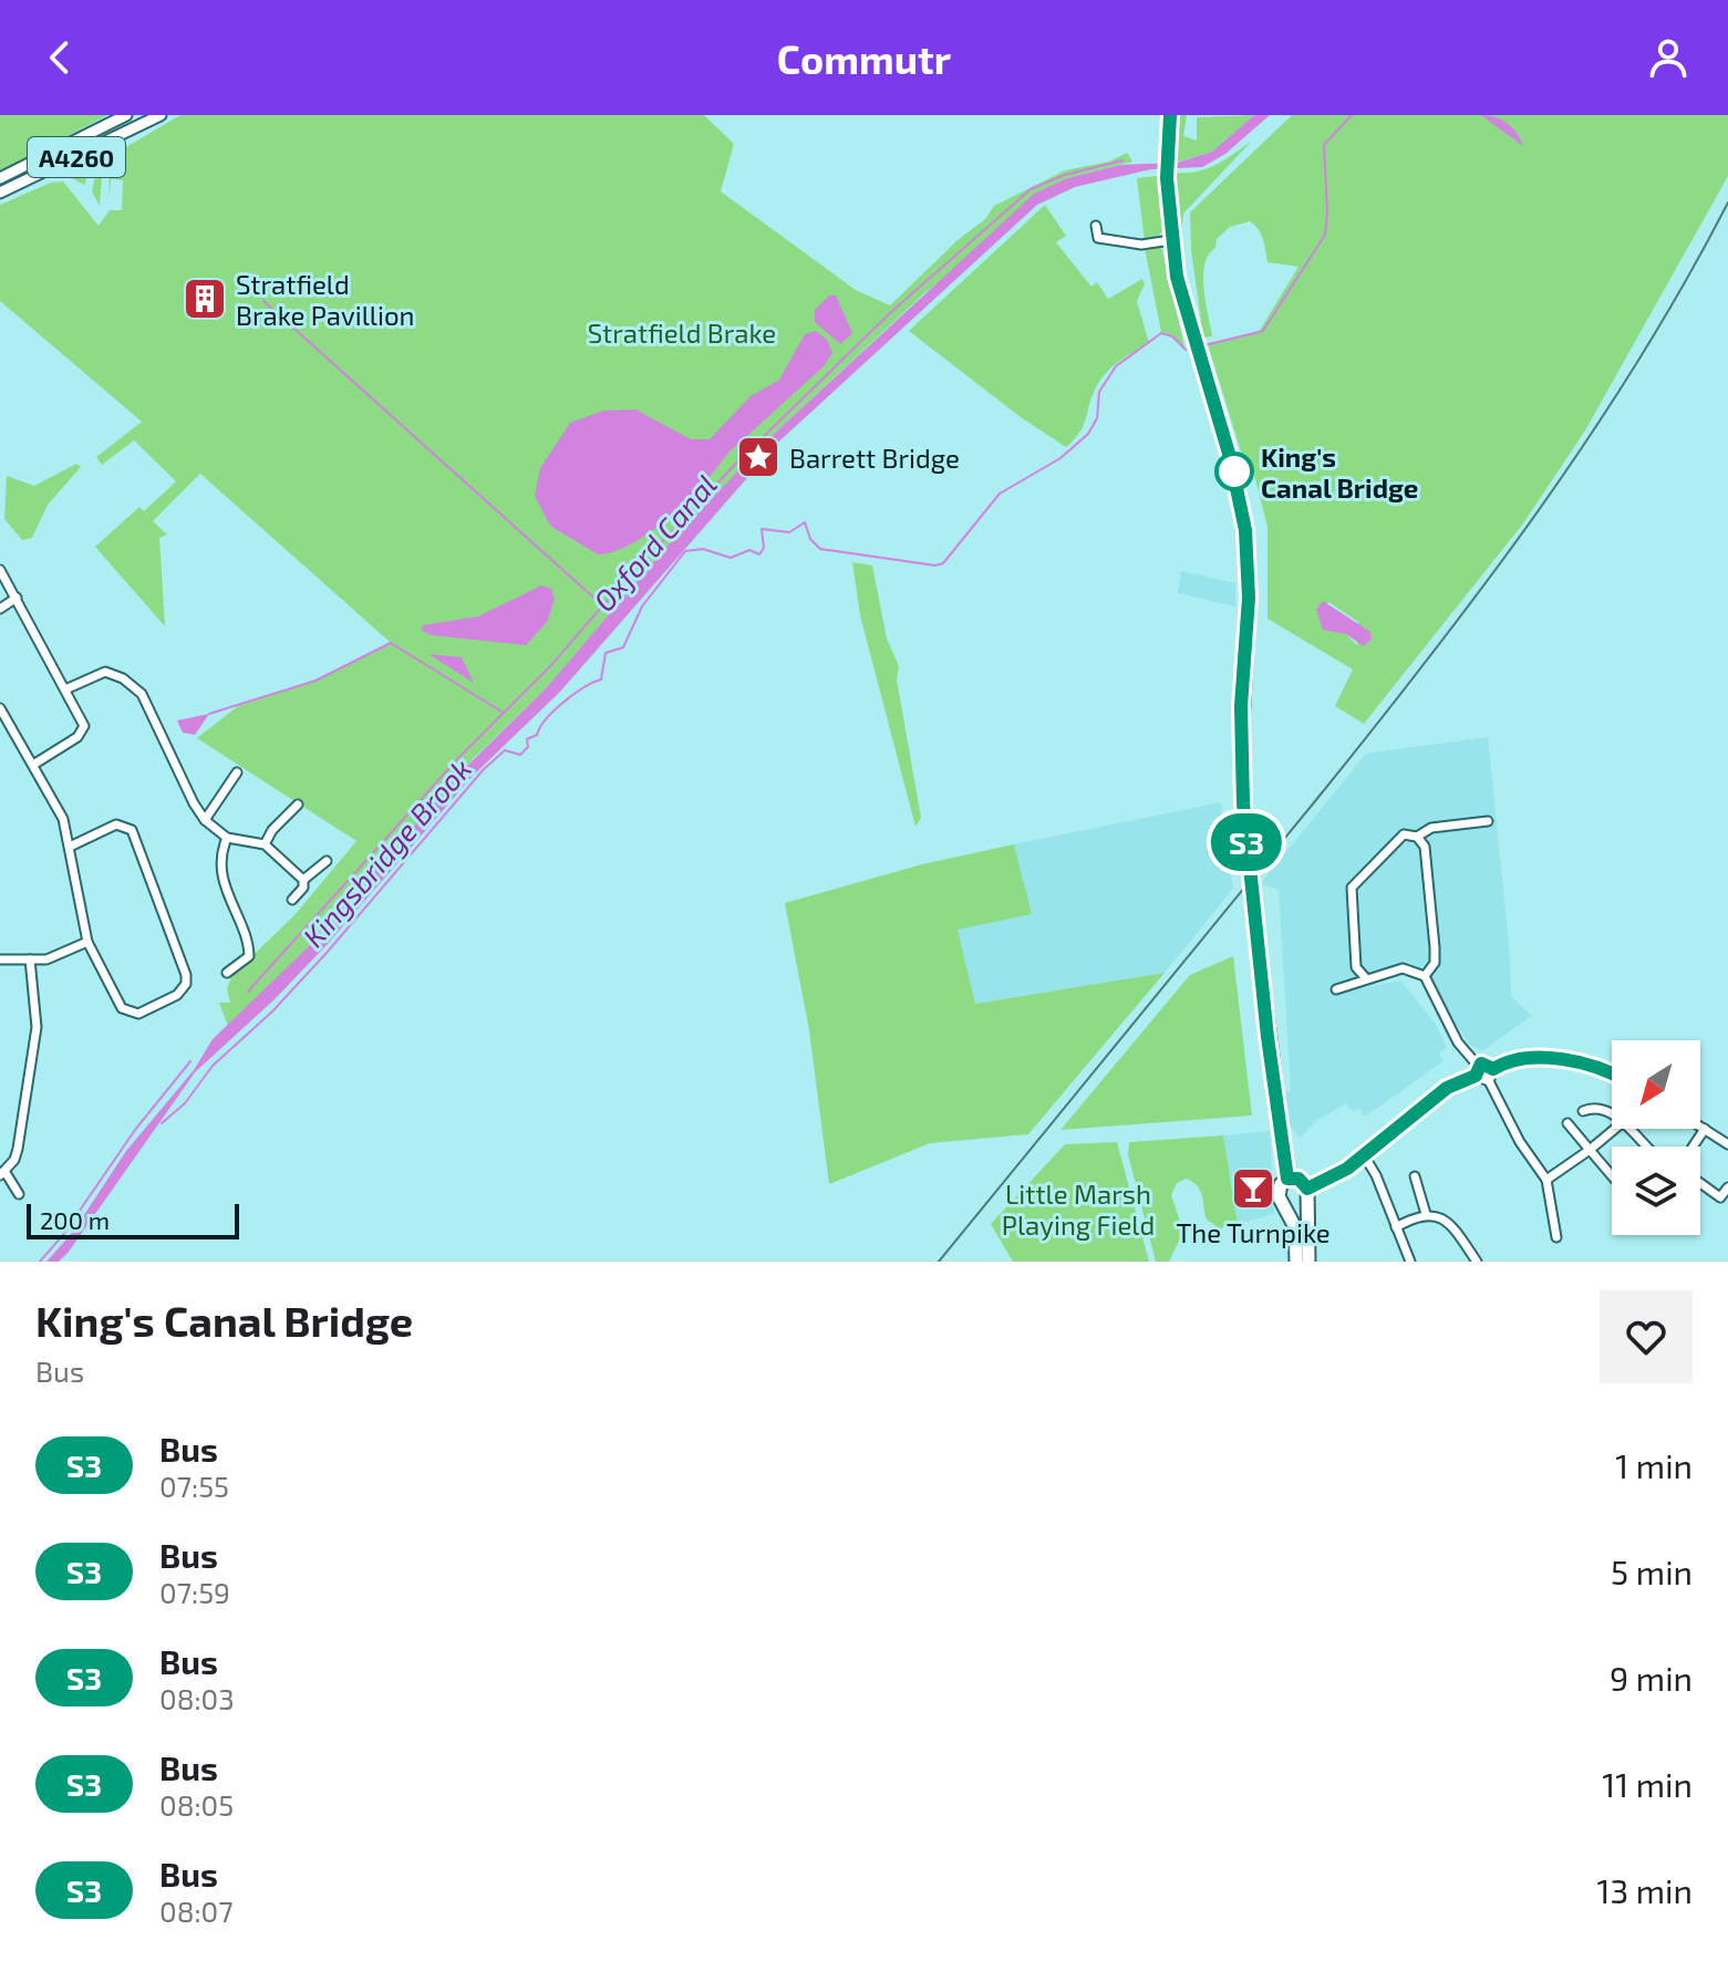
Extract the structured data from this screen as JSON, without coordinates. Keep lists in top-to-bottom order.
{
  "streets": {
    "main road": ["A4260"]
  },
  "water": ["Oxford Canal", "Kingsbridge Brook"],
  "parks": ["Stratfield Brake", "Little Marsh Playing Field"],
  "places": {
    "building": ["Stratfield Brake Pavillion"],
    "place": ["Barrett Bridge"],
    "other": ["King's Canal Bridge"],
    "bar": ["The Turnpike"]
  },
  "lines": ["bus line S3"],
  "scale_bar": "200 m",
  "north": "bottom left",
  "page": {
    "header": "Commutr",
    "on_map": "S3",
    "scale": "200 m",
    "heading": ["King's Canal Bridge", "Bus"],
    "list": [
      {
        "mark": "S3",
        "name": "Bus",
        "note": "07:55",
        "value": "1 min"
      },
      {
        "mark": "S3",
        "name": "Bus",
        "note": "07:59",
        "value": "5 min"
      },
      {
        "mark": "S3",
        "name": "Bus",
        "note": "08:03",
        "value": "9 min"
      },
      {
        "mark": "S3",
        "name": "Bus",
        "note": "08:05",
        "value": "11 min"
      },
      {
        "mark": "S3",
        "name": "Bus",
        "note": "08:07",
        "value": "13 min"
      }
    ]
  }
}
